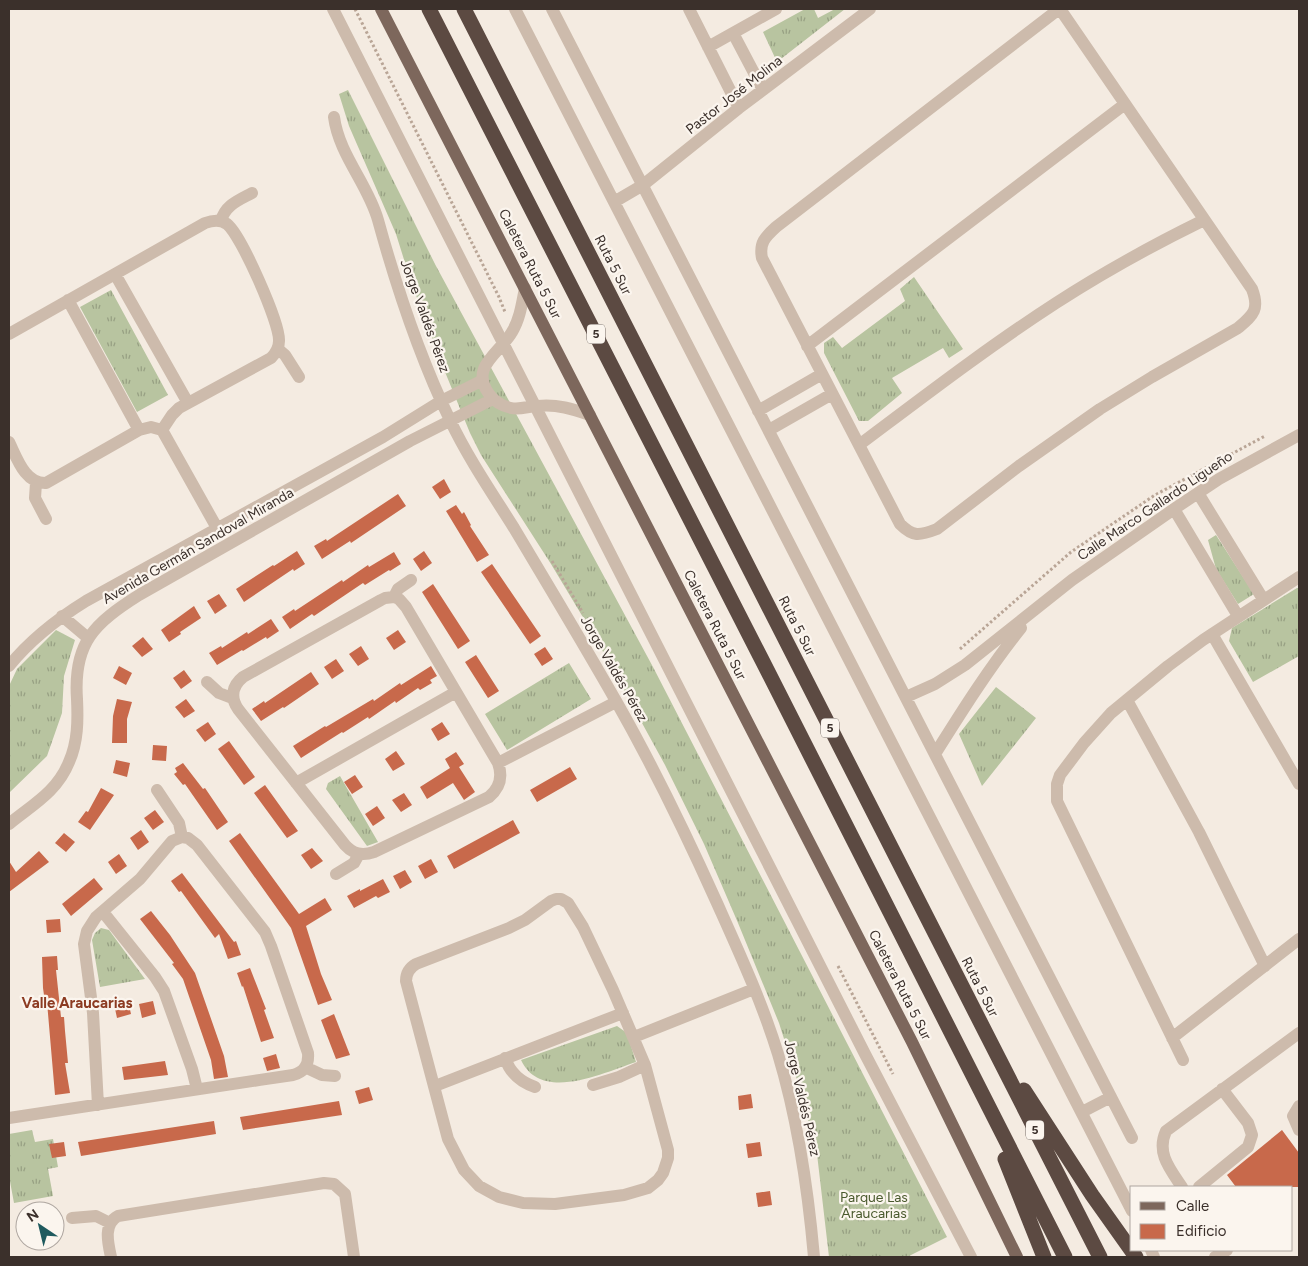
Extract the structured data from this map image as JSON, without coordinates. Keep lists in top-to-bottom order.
{
  "streets": {
    "highway": ["Ruta 5 Sur", "5"],
    "main road": ["Caletera Ruta 5 Sur"],
    "street": [
      "Pastor José Molina",
      "Jorge Valdés Pérez",
      "Calle Marco Gallardo Ligueño",
      "Avenida Germán Sandoval Miranda"
    ]
  },
  "crossings": [
    ["Jorge Valdés Pérez", "Avenida Germán Sandoval Miranda"]
  ],
  "districts": ["Valle Araucarias"],
  "parks": ["Parque Las Araucarias"],
  "legend": ["Calle", "Edificio"],
  "north": "top left"
}
